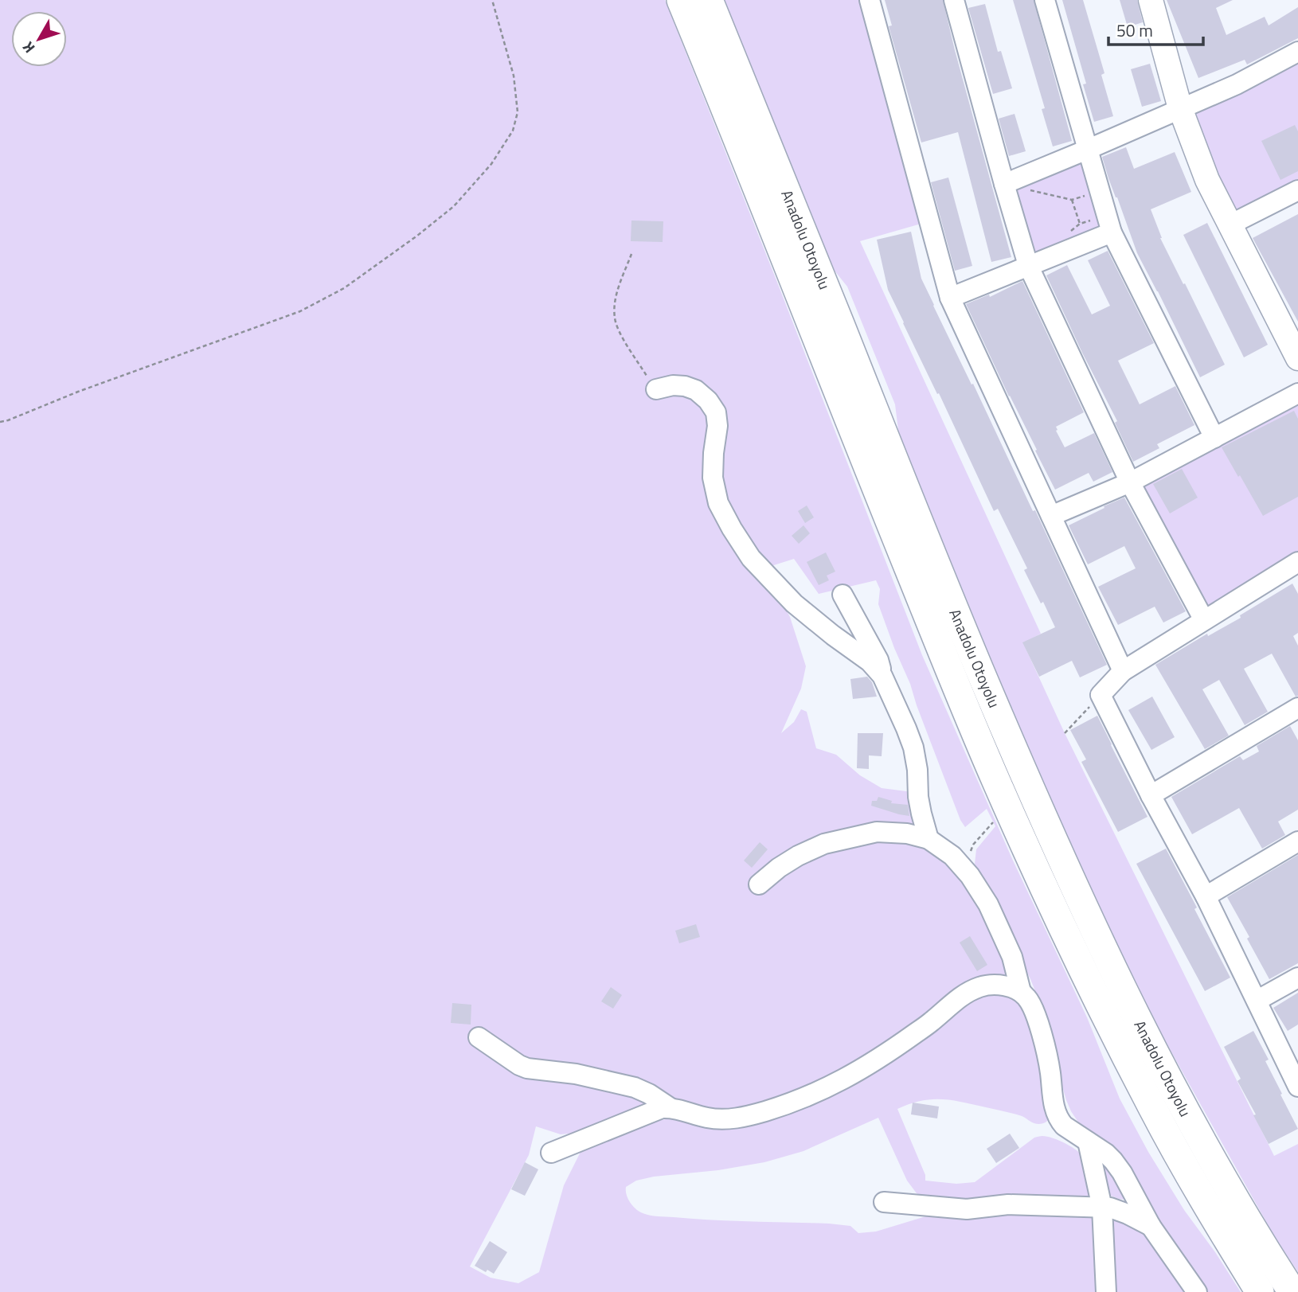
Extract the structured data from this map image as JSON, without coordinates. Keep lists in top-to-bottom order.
{
  "streets": {
    "highway": ["Anadolu Otoyolu"]
  },
  "scale_bar": "50 m",
  "north": "bottom left"
}
